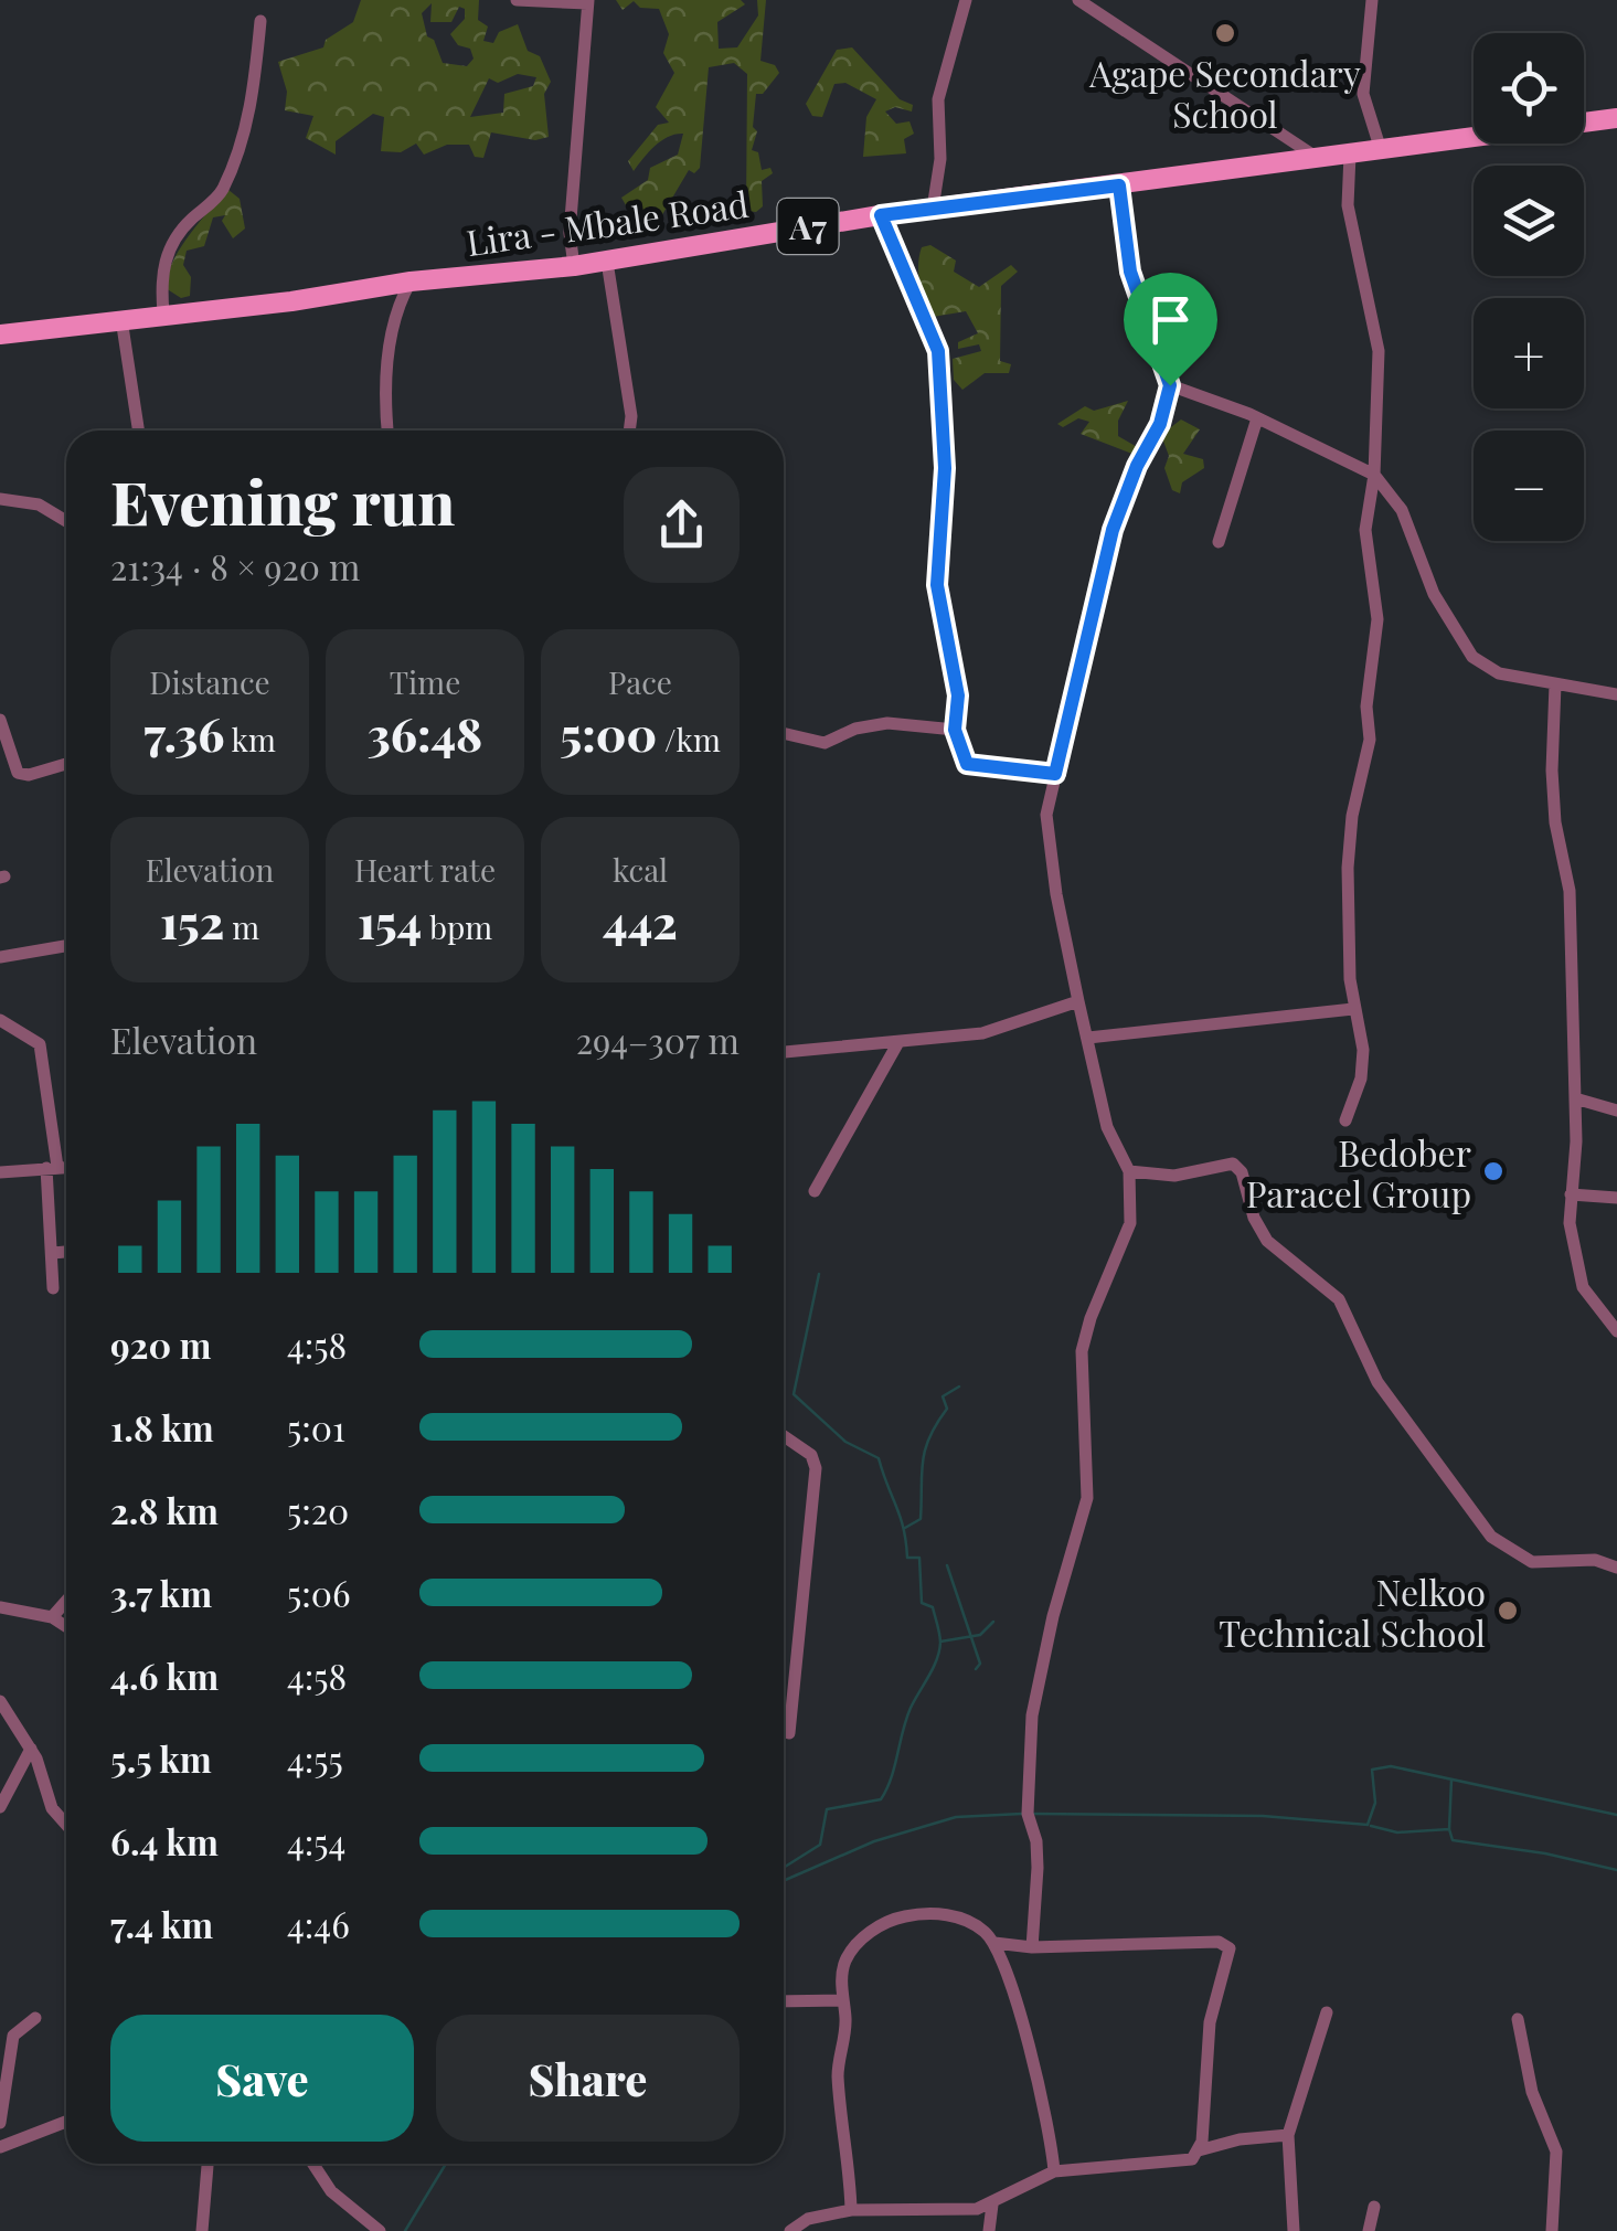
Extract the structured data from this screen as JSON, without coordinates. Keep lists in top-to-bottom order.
{
  "streets": {
    "main road": ["Lira - Mbale Road", "A7"]
  },
  "places": ["Agape Secondary School", "Bedober Paracel Group", "Nelkoo Technical School"],
  "page": {
    "map_buttons": ["+", "−"],
    "heading": ["Evening run", "21:34 · 8 × 920 m"],
    "stats": [
      ["Distance", "7.36 km"],
      ["Time", "36:48"],
      ["Pace", "5:00 /km"],
      ["Elevation", "152 m"],
      ["Heart rate", "154 bpm"],
      ["kcal", "442"]
    ],
    "chart": ["Elevation", "294–307 m"],
    "list": [
      {
        "name": "920 m",
        "note": "4:58"
      },
      {
        "name": "1.8 km",
        "note": "5:01"
      },
      {
        "name": "2.8 km",
        "note": "5:20"
      },
      {
        "name": "3.7 km",
        "note": "5:06"
      },
      {
        "name": "4.6 km",
        "note": "4:58"
      },
      {
        "name": "5.5 km",
        "note": "4:55"
      },
      {
        "name": "6.4 km",
        "note": "4:54"
      },
      {
        "name": "7.4 km",
        "note": "4:46"
      }
    ],
    "buttons": ["Save", "Share"]
  }
}
